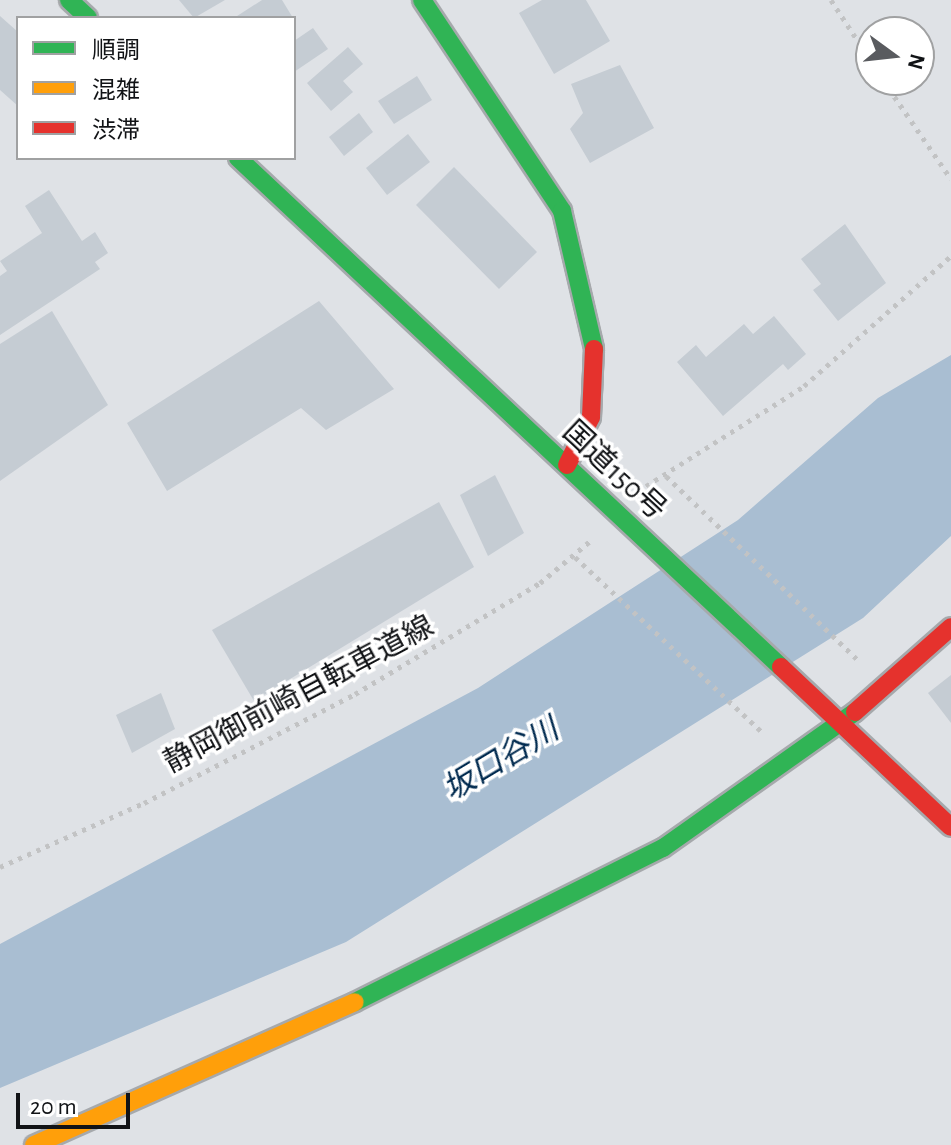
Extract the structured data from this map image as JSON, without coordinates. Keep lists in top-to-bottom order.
{
  "streets": {
    "main road": ["国道150号"],
    "path": ["静岡御前崎自転車道線"]
  },
  "water": ["坂口谷川"],
  "legend": ["順調", "混雑", "渋滞"],
  "scale_bar": "20 m",
  "north": "right"
}
